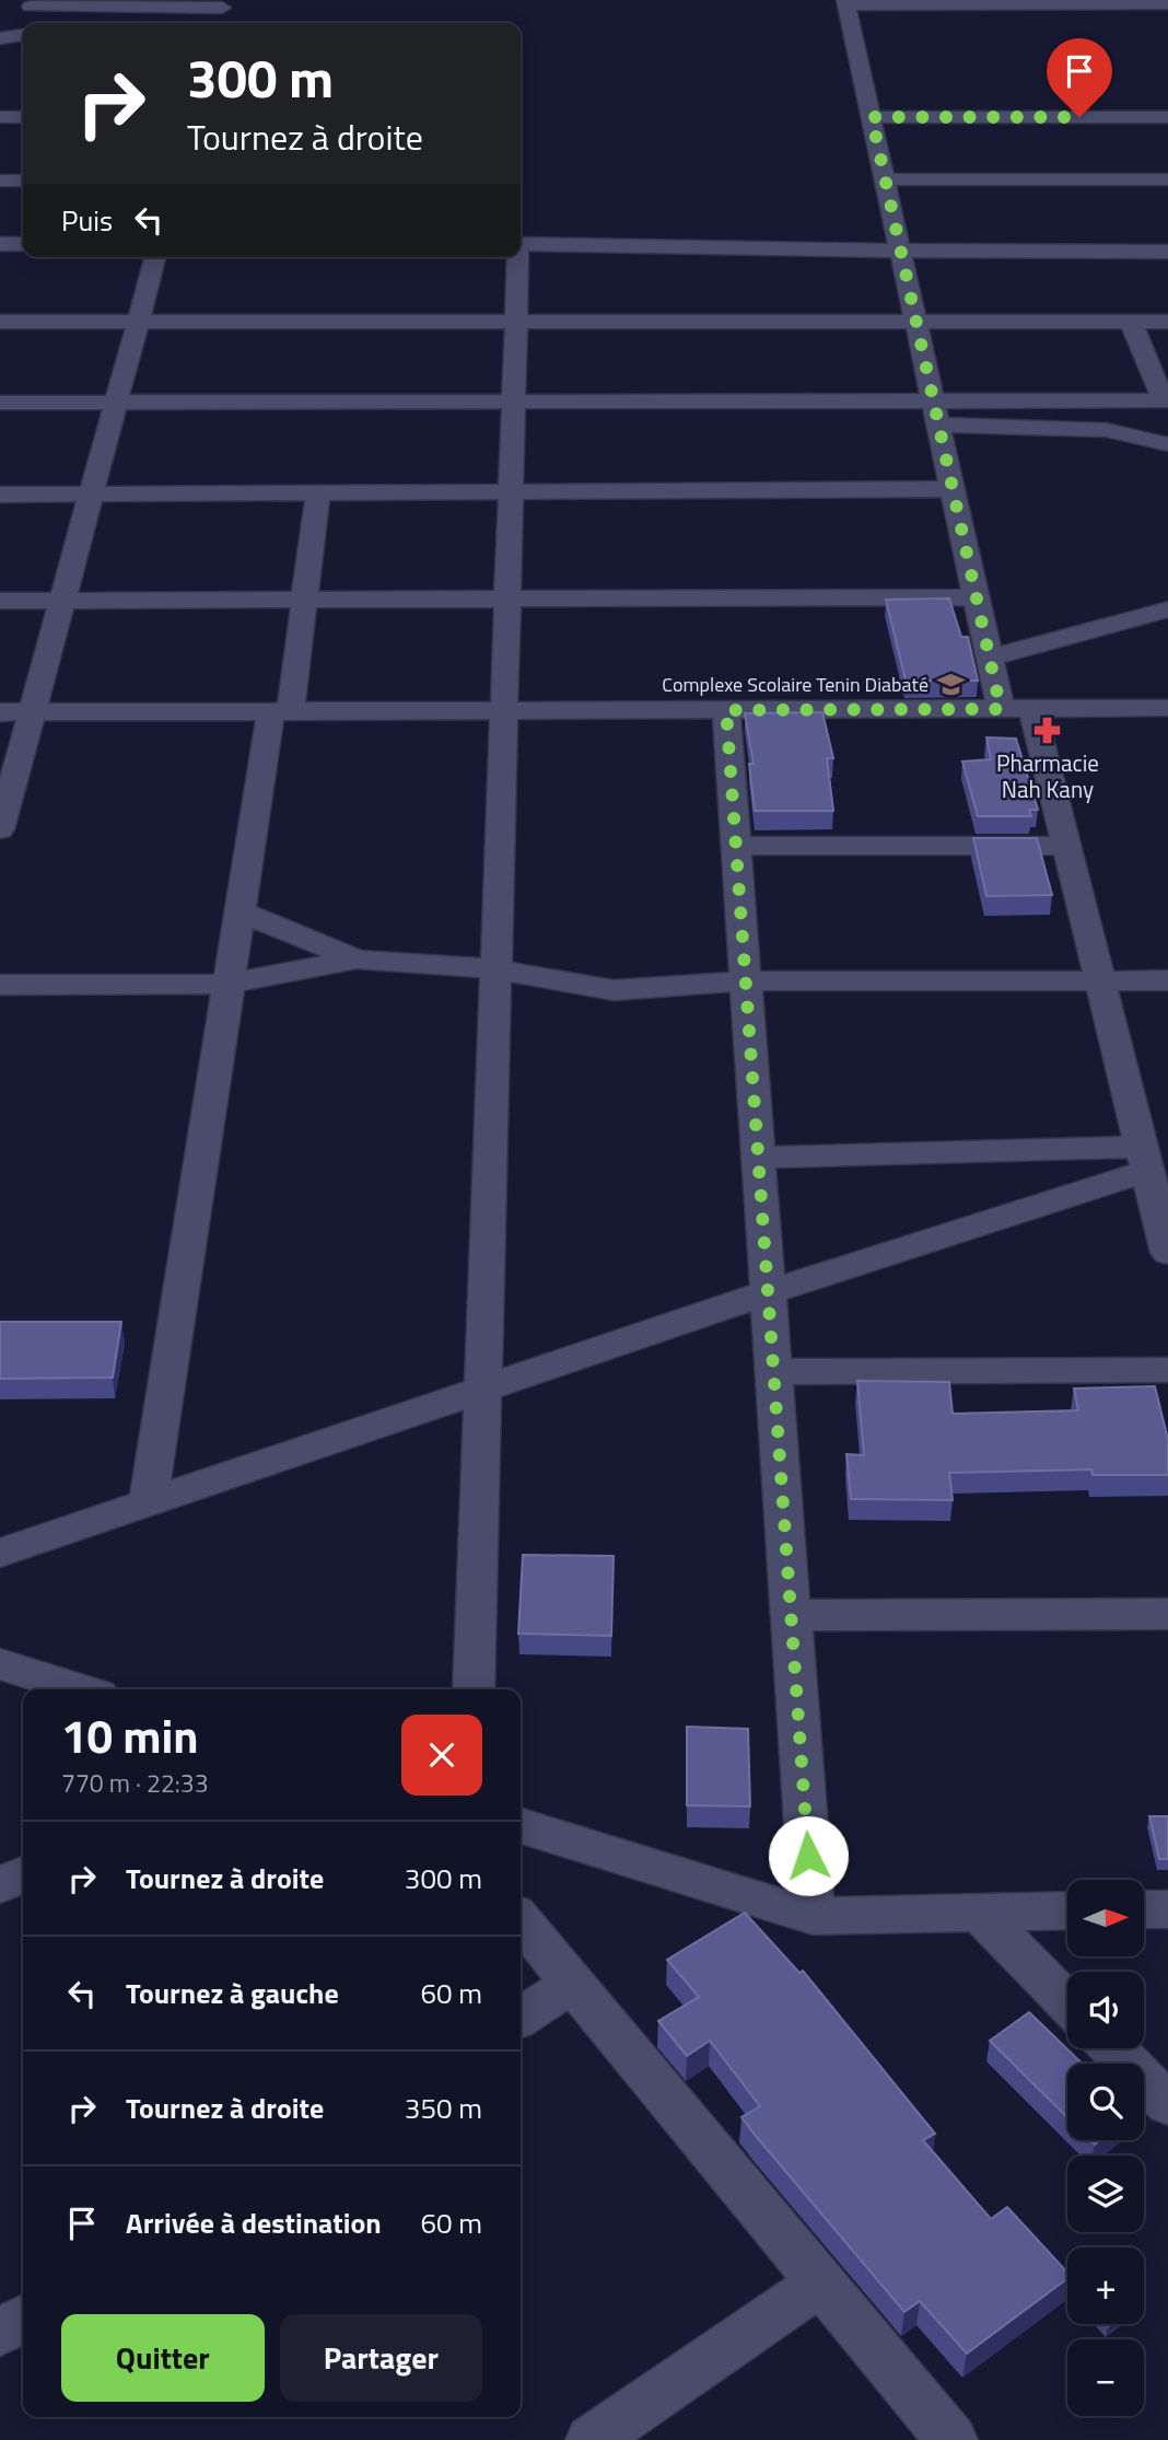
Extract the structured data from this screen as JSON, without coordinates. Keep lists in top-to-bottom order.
{
  "places": {
    "school or university": ["Complexe Scolaire Tenin Diabaté"],
    "pharmacy": ["Pharmacie Nah Kany"]
  },
  "north": "right",
  "page": {
    "turn": ["300 m", "Tournez à droite"],
    "then": "Puis",
    "heading": ["10 min", "770 m · 22:33"],
    "list": [
      {
        "name": "Tournez à droite",
        "value": "300 m"
      },
      {
        "name": "Tournez à gauche",
        "value": "60 m"
      },
      {
        "name": "Tournez à droite",
        "value": "350 m"
      },
      {
        "name": "Arrivée à destination",
        "value": "60 m"
      }
    ],
    "map_buttons": ["+", "−"],
    "buttons": ["Quitter", "Partager"]
  }
}
